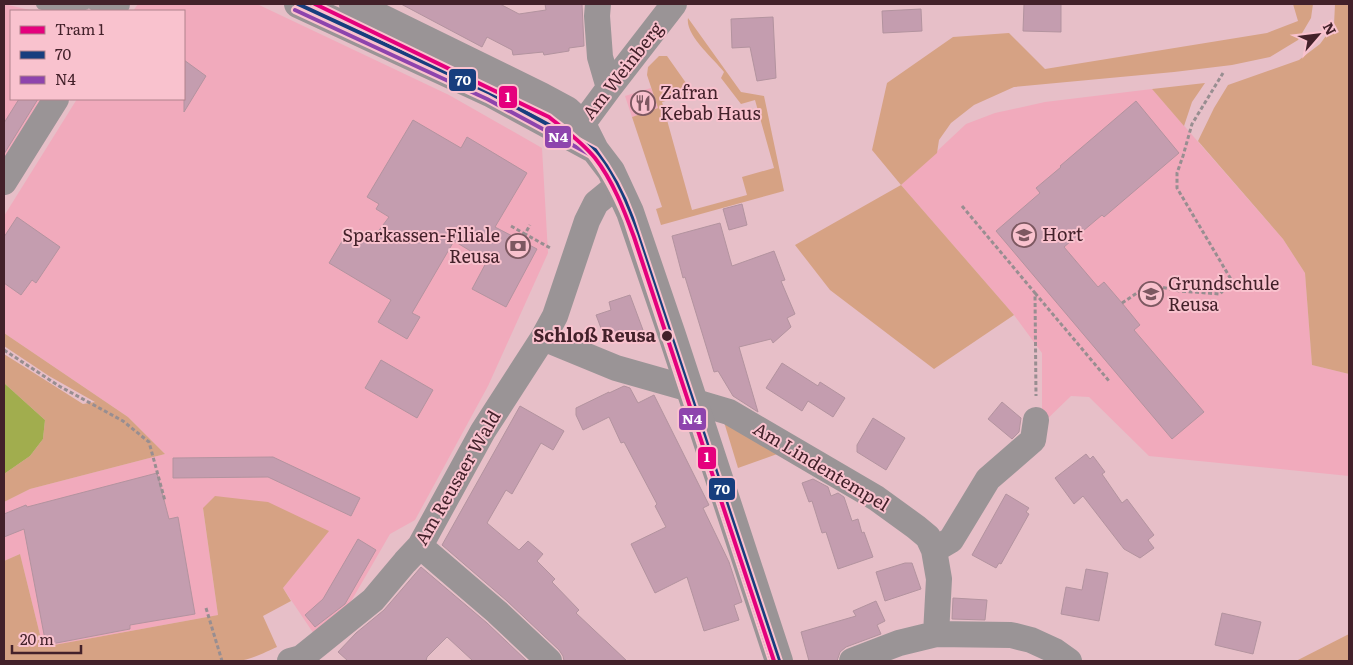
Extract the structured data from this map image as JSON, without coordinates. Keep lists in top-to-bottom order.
{
  "streets": {
    "street": ["Am Weinberg", "Am Lindentempel", "Am Reusaer Wald"]
  },
  "places": {
    "restaurant": ["Zafran Kebab Haus"],
    "school or university": ["Hort", "Grundschule Reusa"],
    "bank": ["Sparkassen-Filiale Reusa"],
    "other": ["Schloß Reusa"]
  },
  "lines": ["tram line 1", "transit line 70", "transit line N4"],
  "legend": ["Tram 1", "70", "N4"],
  "scale_bar": "20 m",
  "north": "top right"
}
